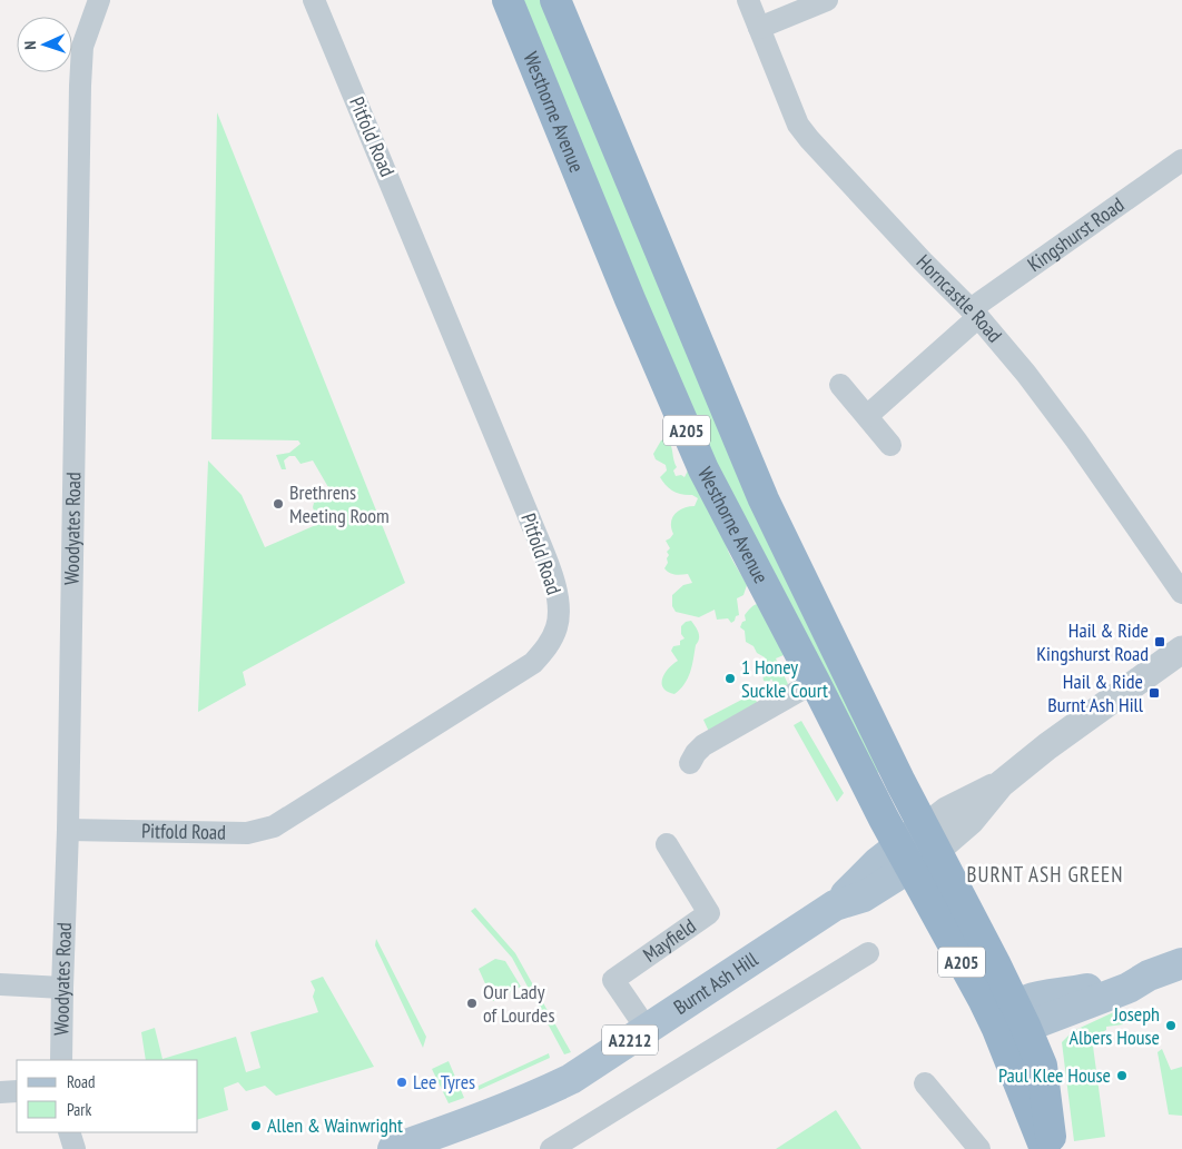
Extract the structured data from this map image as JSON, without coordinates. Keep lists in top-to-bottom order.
{
  "streets": {
    "highway": ["Westhorne Avenue", "A205"],
    "main road": ["Burnt Ash Hill", "A2212"],
    "street": [
      "Pitfold Road",
      "Kingshurst Road",
      "Horncastle Road",
      "Woodyates Road",
      "Mayfield"
    ]
  },
  "crossings": [
    ["Westhorne Avenue", "A205"],
    ["Westhorne Avenue", "Burnt Ash Hill"],
    ["Pitfold Road", "Woodyates Road"],
    ["Kingshurst Road", "Horncastle Road"],
    ["Mayfield", "Burnt Ash Hill"]
  ],
  "districts": ["BURNT ASH GREEN"],
  "places": {
    "other": [
      "Brethrens Meeting Room",
      "1 Honey Suckle Court",
      "Our Lady of Lourdes",
      "Joseph Albers House",
      "Paul Klee House",
      "Lee Tyres",
      "Allen & Wainwright"
    ],
    "transit": ["Hail & Ride Kingshurst Road", "Hail & Ride Burnt Ash Hill"]
  },
  "legend": ["Road", "Park"],
  "north": "left"
}
